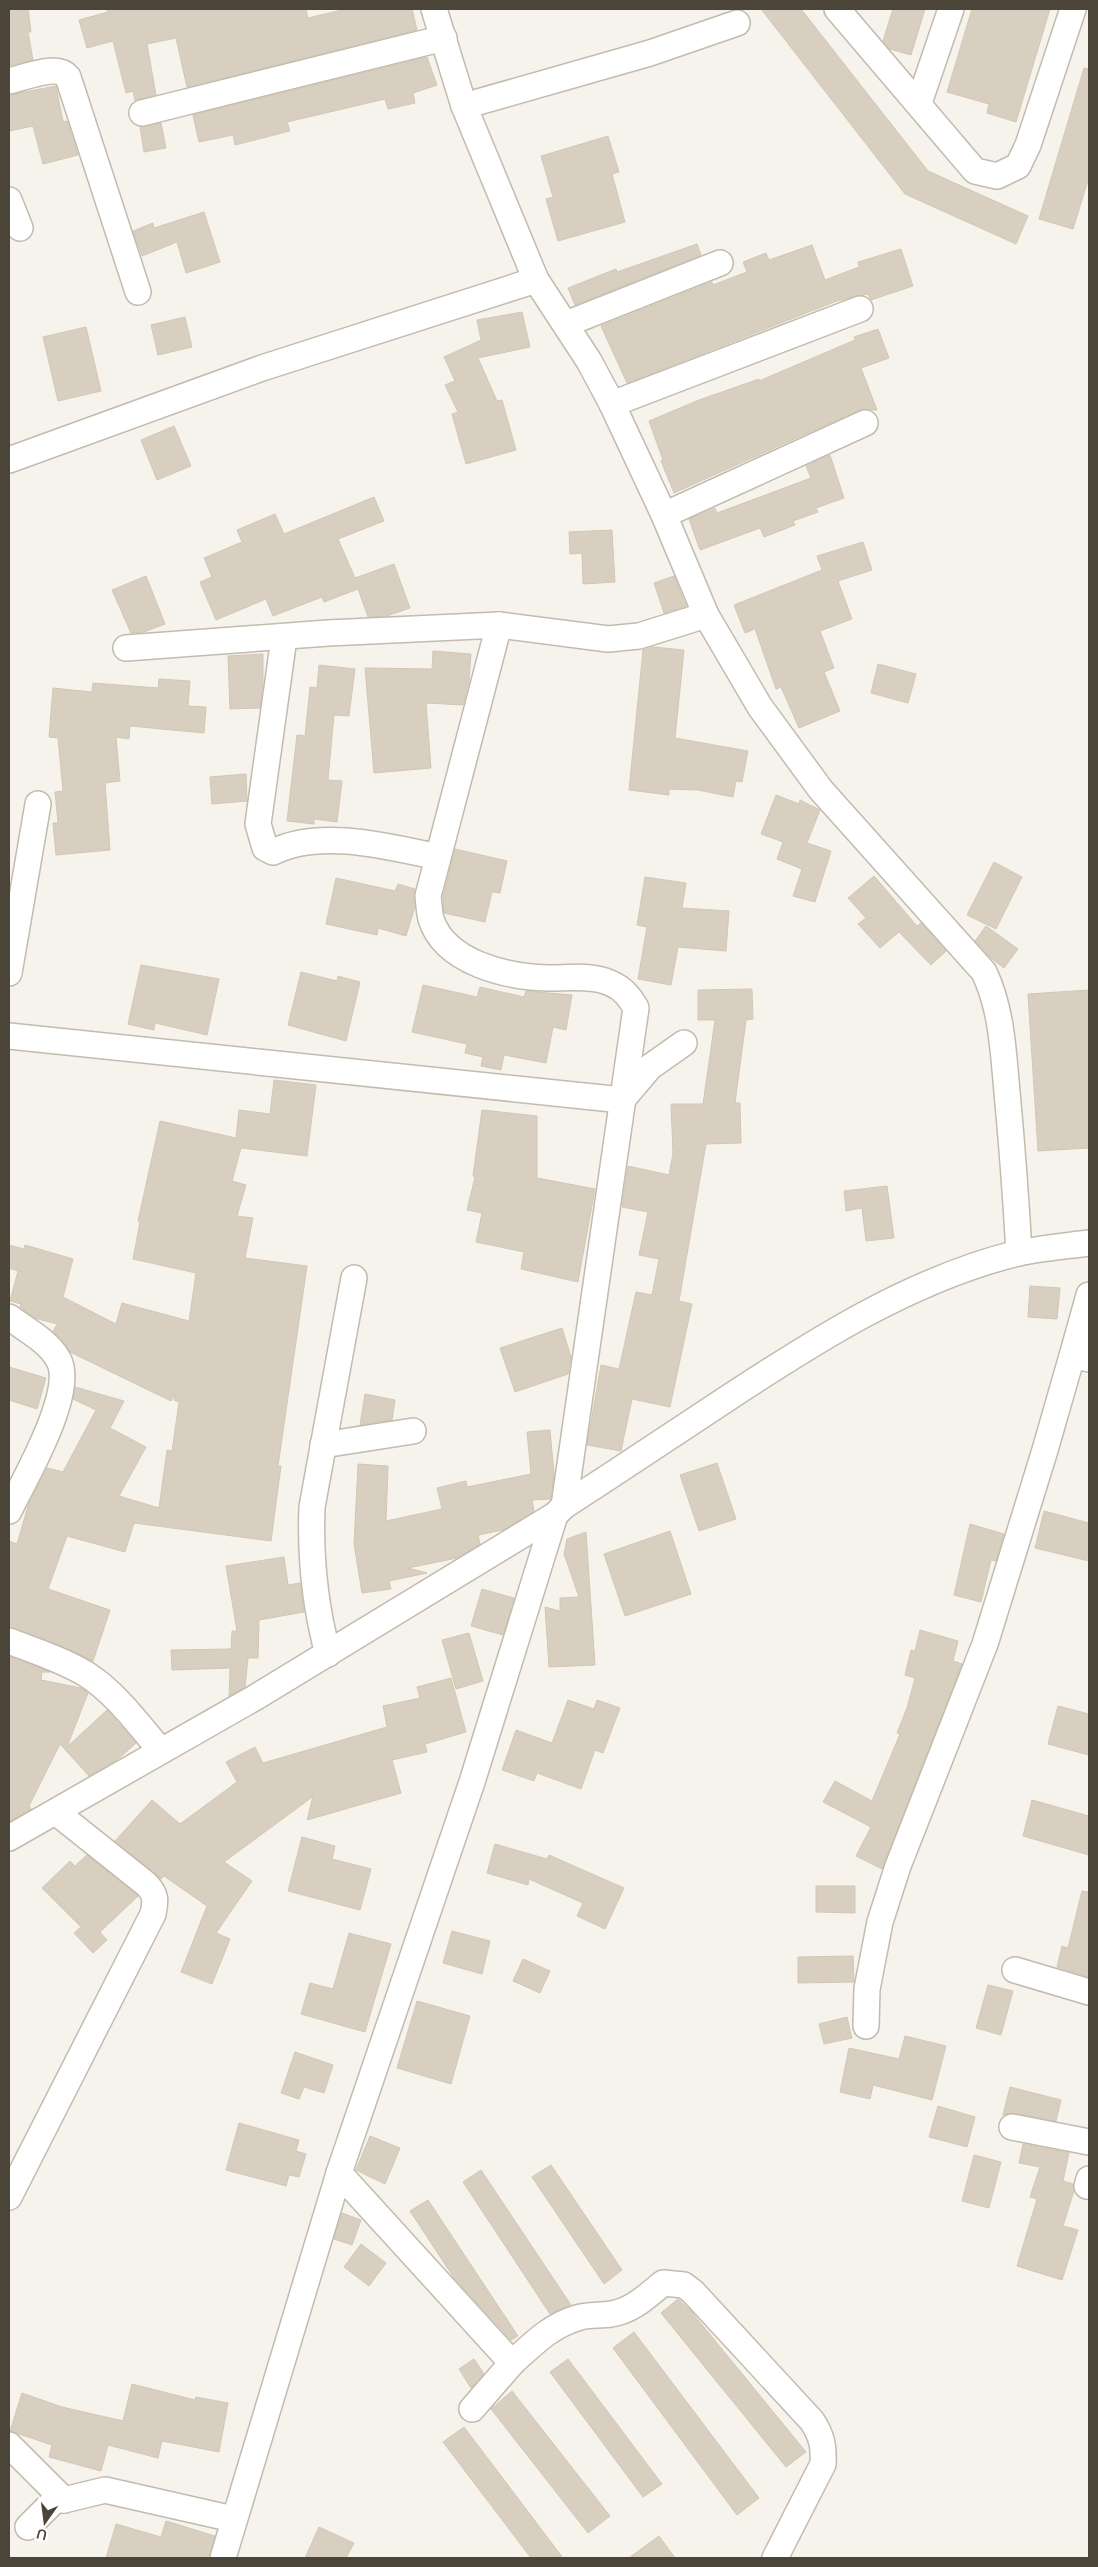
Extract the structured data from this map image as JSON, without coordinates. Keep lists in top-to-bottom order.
{
  "north": "bottom"
}
